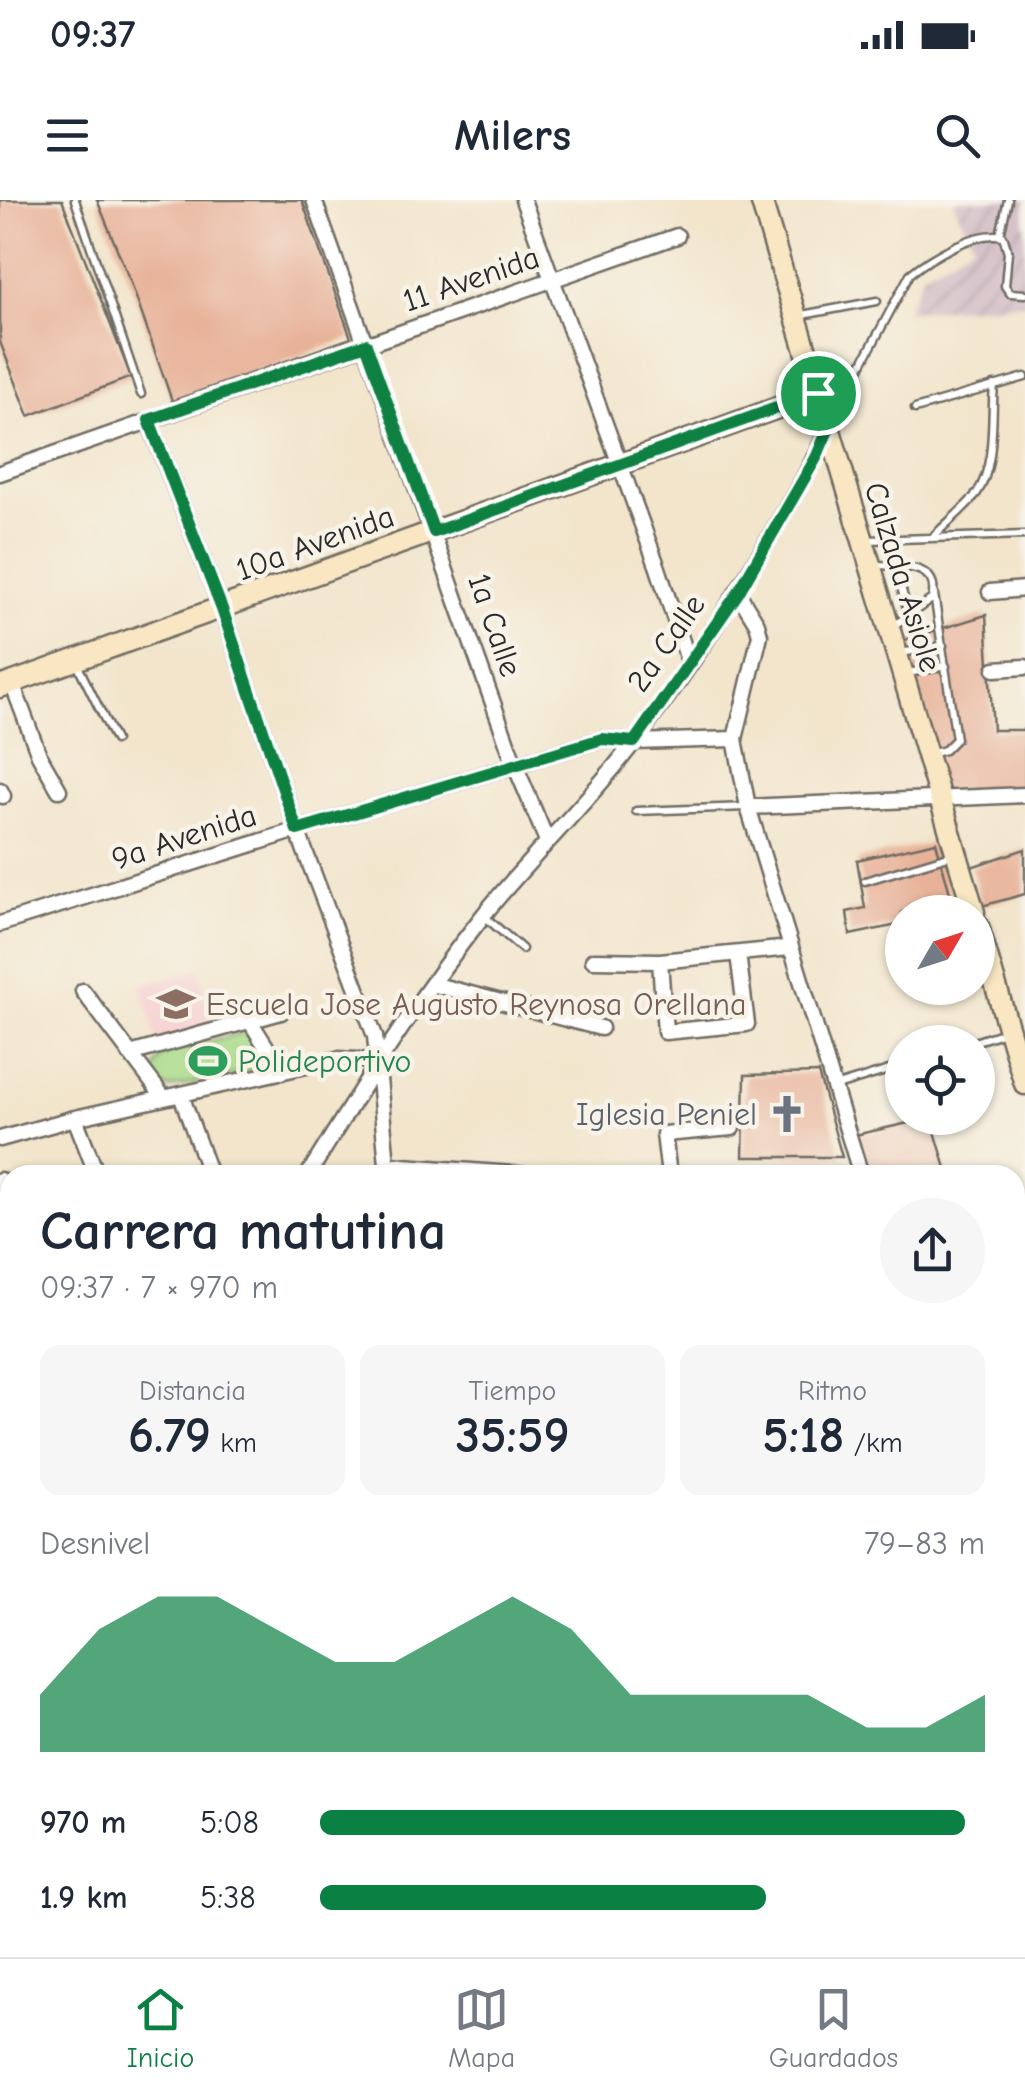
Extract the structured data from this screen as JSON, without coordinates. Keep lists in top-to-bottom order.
{
  "streets": {
    "main road": ["10a Avenida", "Calzada Asiole"],
    "street": [
      "11 Avenida",
      "1a Calle",
      "2a Calle",
      "9a Avenida"
    ]
  },
  "crossings": [
    ["11 Avenida", "1a Calle"],
    ["10a Avenida", "Calzada Asiole"],
    ["10a Avenida", "1a Calle"],
    ["Calzada Asiole", "2a Calle"],
    ["1a Calle", "2a Calle"],
    ["1a Calle", "9a Avenida"],
    ["2a Calle", "9a Avenida"]
  ],
  "places": {
    "school or university": ["Escuela Jose Augusto Reynosa Orellana"],
    "sports": ["Polideportivo"],
    "church": ["Iglesia Peniel"]
  },
  "north": "top right",
  "page": {
    "status": "09:37",
    "header": "Milers",
    "heading": ["Carrera matutina", "09:37 · 7 × 970 m"],
    "stats": [
      ["Distancia", "6.79 km"],
      ["Tiempo", "35:59"],
      ["Ritmo", "5:18 /km"]
    ],
    "chart": ["Desnivel", "79–83 m"],
    "list": [
      {
        "name": "970 m",
        "note": "5:08"
      },
      {
        "name": "1.9 km",
        "note": "5:38"
      }
    ],
    "tabs": ["Inicio", "Mapa", "Guardados"]
  }
}
